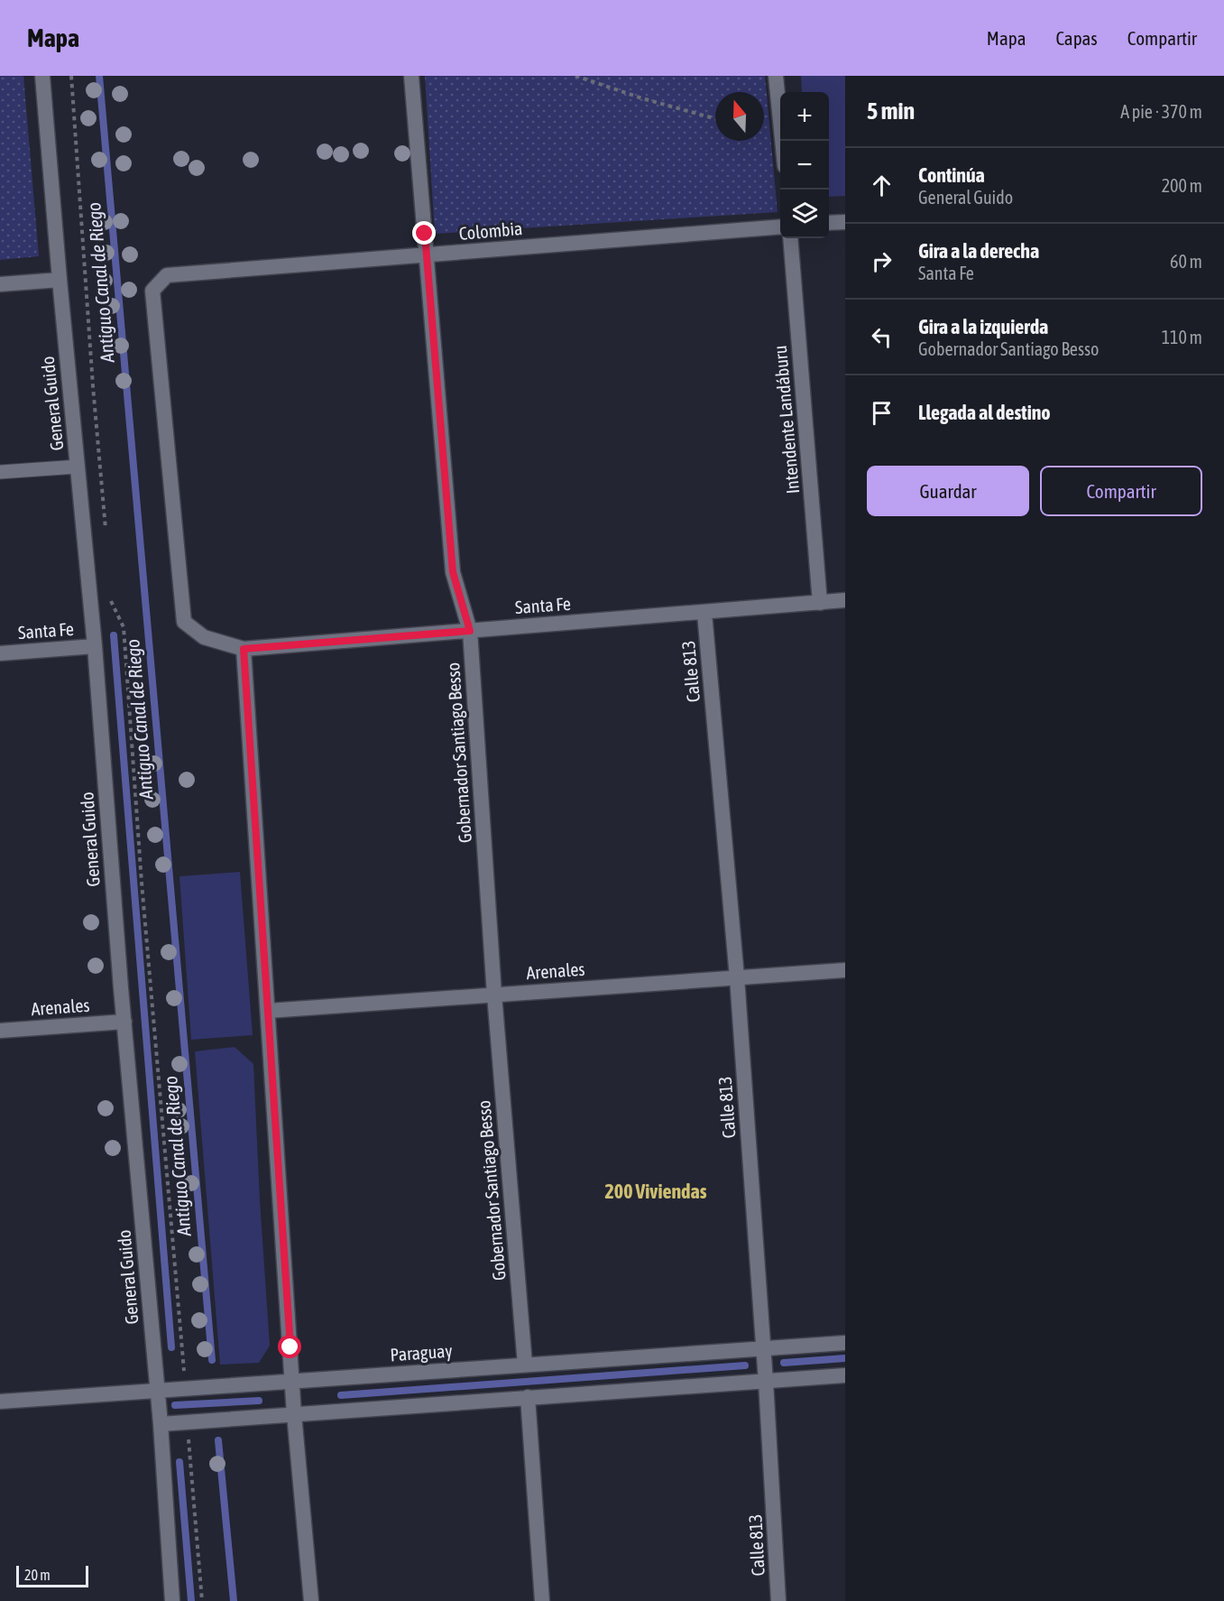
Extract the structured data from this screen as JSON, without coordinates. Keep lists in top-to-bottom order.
{
  "streets": {
    "street": [
      "Colombia",
      "General Guido",
      "Intendente Landáburu",
      "Santa Fe",
      "Calle 813",
      "Gobernador Santiago Besso",
      "Arenales",
      "Paraguay"
    ]
  },
  "crossings": [
    ["Colombia", "Santa Fe"],
    ["Colombia", "Gobernador Santiago Besso"],
    ["General Guido", "Santa Fe"],
    ["General Guido", "Arenales"],
    ["General Guido", "Paraguay"],
    ["Intendente Landáburu", "Santa Fe"],
    ["Santa Fe", "Calle 813"],
    ["Santa Fe", "Gobernador Santiago Besso"],
    ["Calle 813", "Arenales"],
    ["Calle 813", "Paraguay"],
    ["Gobernador Santiago Besso", "Arenales"],
    ["Gobernador Santiago Besso", "Paraguay"]
  ],
  "districts": ["200 Viviendas"],
  "water": ["Antiguo Canal de Riego"],
  "scale_bar": "20 m",
  "north": "top",
  "page": {
    "header": "Mapa",
    "nav": ["Mapa", "Capas", "Compartir"],
    "heading": ["5 min", "A pie · 370 m"],
    "map_buttons": ["+", "−"],
    "list": [
      ["Continúa", "General Guido", "200 m"],
      ["Gira a la derecha", "Santa Fe", "60 m"],
      ["Gira a la izquierda", "Gobernador Santiago Besso", "110 m"],
      "Llegada al destino"
    ],
    "buttons": ["Guardar", "Compartir"],
    "scale": "20 m"
  }
}
